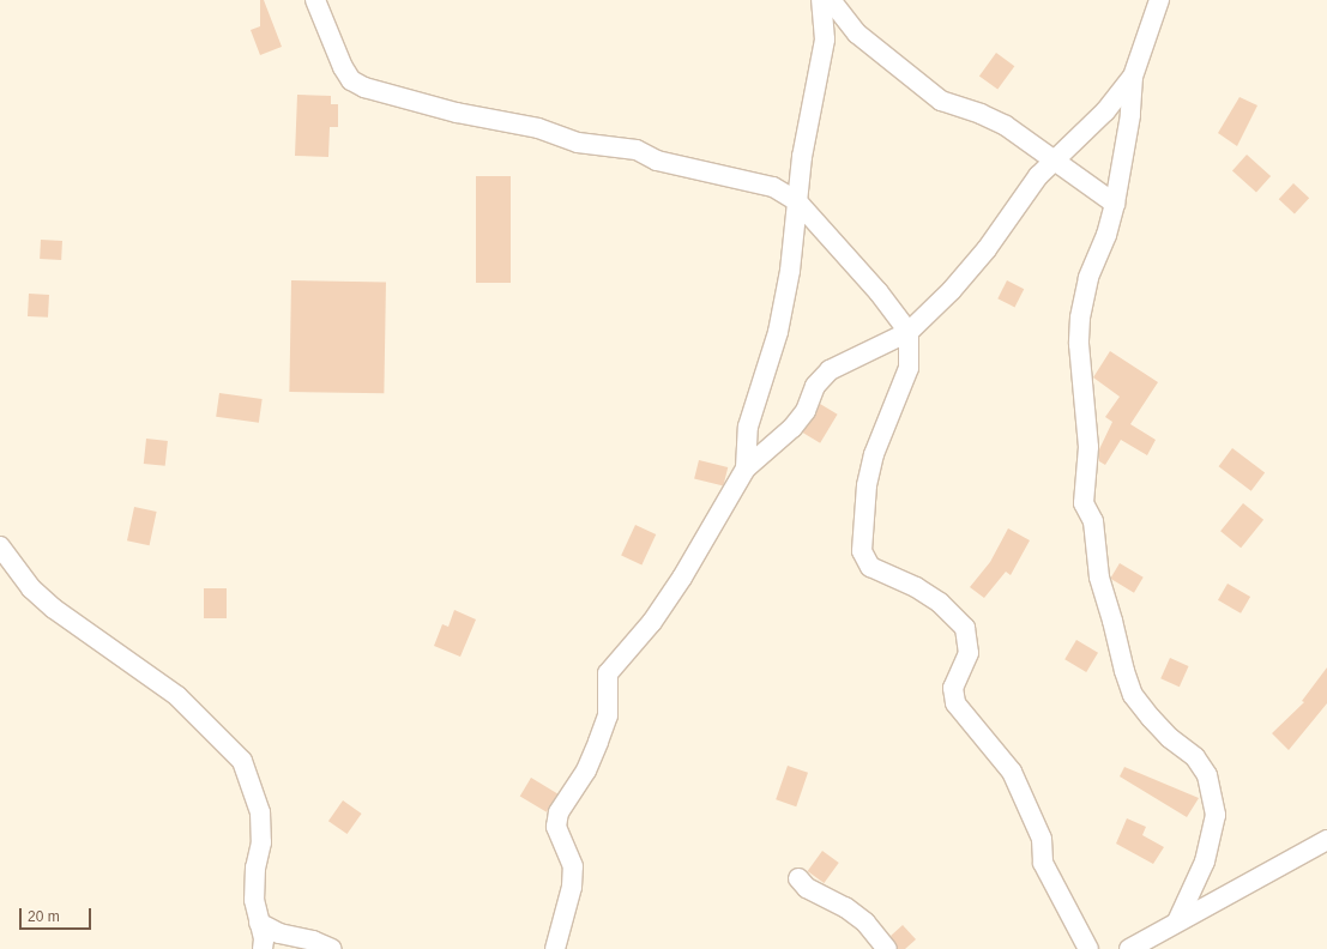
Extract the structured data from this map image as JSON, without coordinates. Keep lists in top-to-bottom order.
{
  "scale_bar": "20 m"
}
